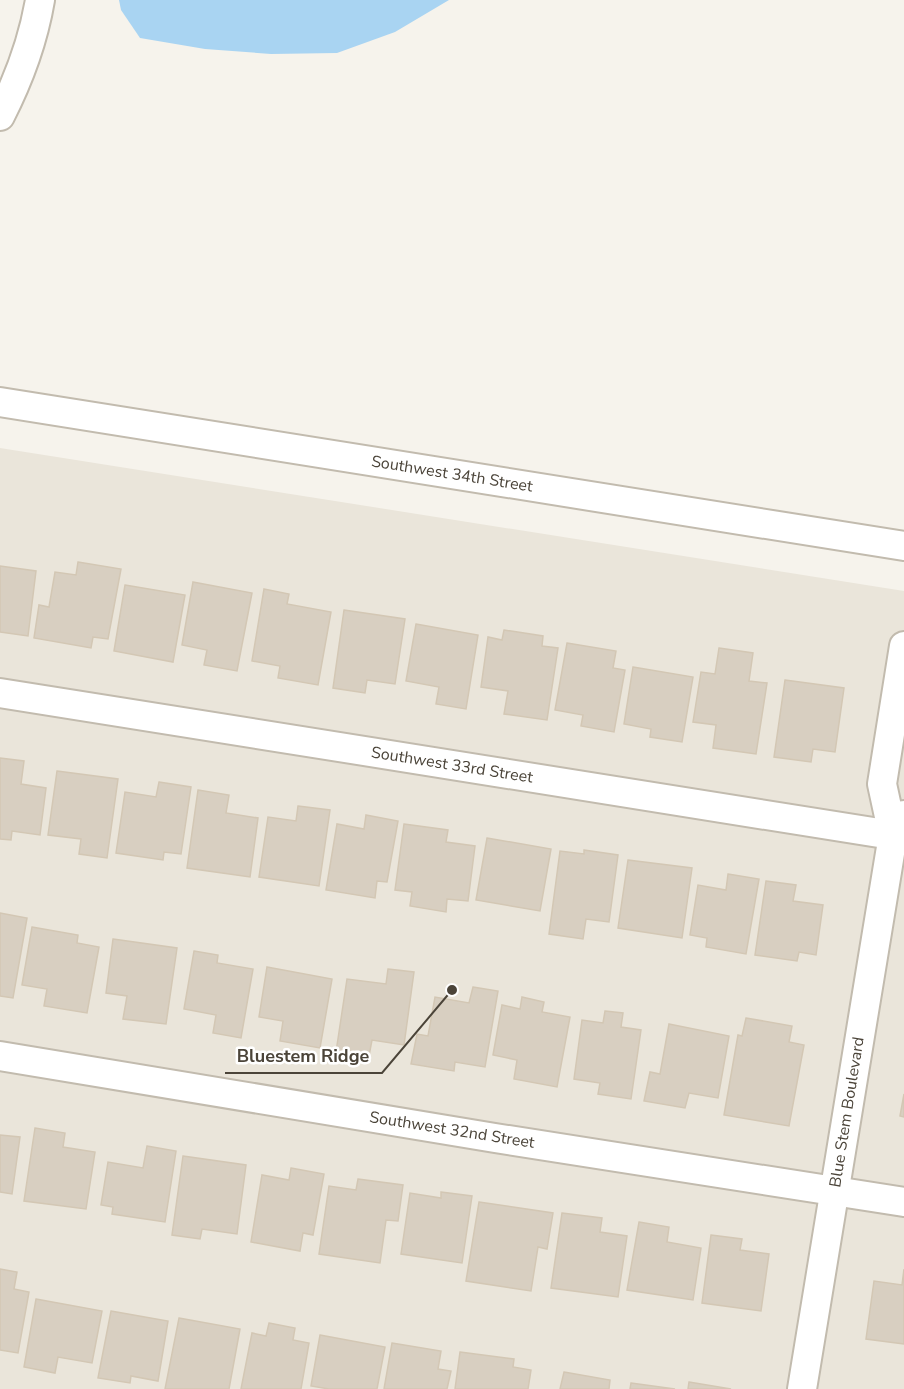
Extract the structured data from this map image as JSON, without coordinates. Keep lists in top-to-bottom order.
{
  "streets": {
    "street": [
      "Southwest 34th Street",
      "Southwest 33rd Street",
      "Blue Stem Boulevard",
      "Southwest 32nd Street"
    ]
  },
  "crossings": [
    ["Southwest 33rd Street", "Blue Stem Boulevard"],
    ["Blue Stem Boulevard", "Southwest 32nd Street"]
  ],
  "places": ["Bluestem Ridge"]
}
